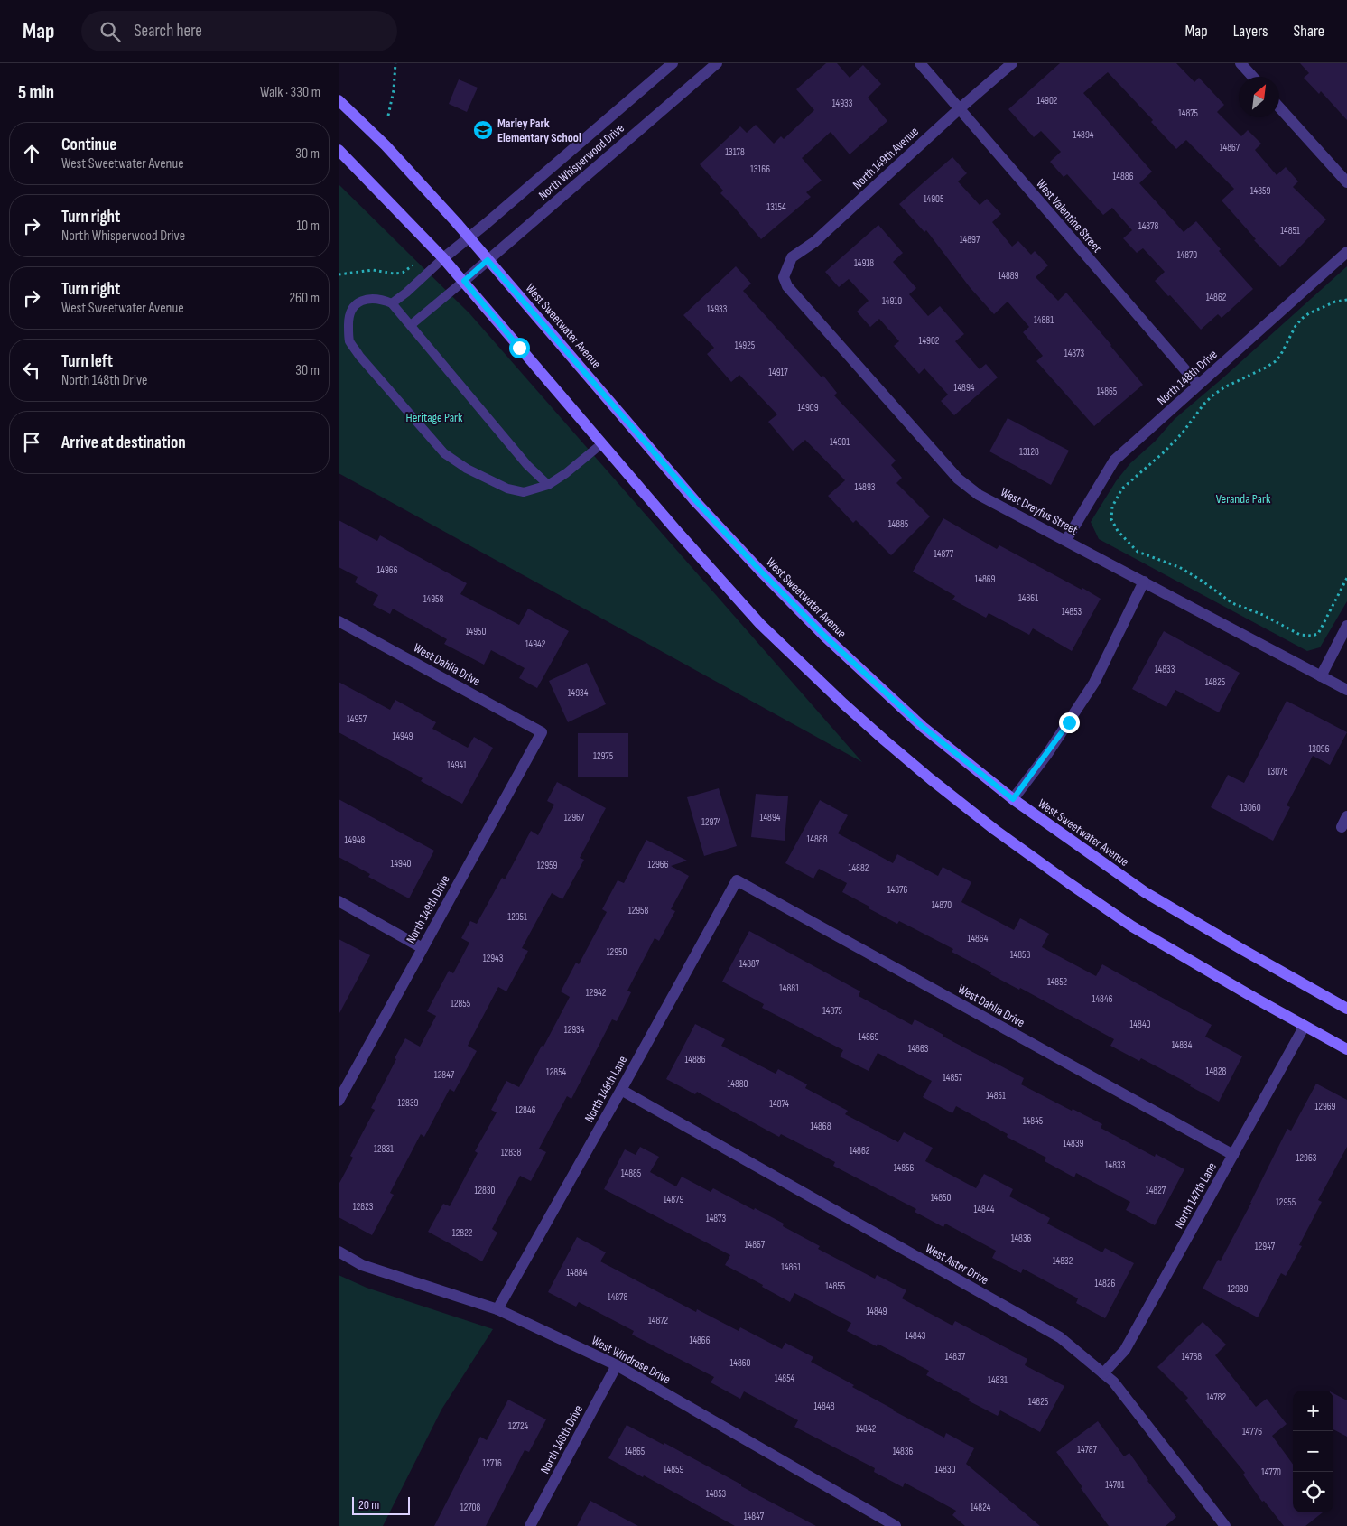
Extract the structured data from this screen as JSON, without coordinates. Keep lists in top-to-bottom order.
{
  "streets": {
    "street": [
      "North 149th Avenue",
      "North Whisperwood Drive",
      "West Valentine Street",
      "West Sweetwater Avenue",
      "North 148th Drive",
      "West Dreyfus Street",
      "West Dahlia Drive",
      "North 149th Drive",
      "North 148th Lane",
      "North 147th Lane",
      "West Aster Drive",
      "West Windrose Drive"
    ]
  },
  "crossings": [
    ["North 149th Avenue", "West Valentine Street"],
    ["North 149th Avenue", "West Dreyfus Street"],
    ["North Whisperwood Drive", "West Sweetwater Avenue"],
    ["West Valentine Street", "North 148th Drive"],
    ["North 148th Drive", "West Dreyfus Street"],
    ["North 148th Drive", "West Windrose Drive"],
    ["West Dahlia Drive", "North 149th Drive"],
    ["West Dahlia Drive", "North 148th Lane"],
    ["West Dahlia Drive", "North 147th Lane"],
    ["North 148th Lane", "West Aster Drive"],
    ["North 148th Lane", "West Windrose Drive"],
    ["North 147th Lane", "West Aster Drive"]
  ],
  "parks": ["Heritage Park", "Veranda Park"],
  "places": {
    "school or university": ["Marley Park Elementary School"]
  },
  "house_numbers": [
    "14902",
    "14933",
    "14875",
    "14894",
    "14867",
    "13178",
    "13166",
    "14886",
    "14859",
    "14905",
    "13154",
    "14878",
    "14851",
    "14897",
    "14870",
    "14918",
    "14889",
    "14862",
    "14910",
    "14933",
    "14881",
    "14902",
    "14925",
    "14873",
    "14917",
    "14894",
    "14865",
    "14909",
    "14901",
    "13128",
    "14893",
    "14885",
    "14877",
    "14966",
    "14869",
    "14861",
    "14958",
    "14853",
    "14950",
    "14942",
    "14833",
    "14825",
    "14934",
    "14957",
    "14949",
    "13096",
    "12975",
    "14941",
    "13078",
    "13060",
    "12967",
    "14894",
    "12974",
    "14888",
    "14948",
    "14940",
    "12966",
    "12959",
    "14882",
    "14876",
    "14870",
    "12958",
    "12951",
    "14864",
    "12950",
    "14858",
    "12943",
    "14887",
    "14852",
    "14881",
    "12942",
    "14846",
    "12855",
    "14875",
    "14840",
    "12934",
    "14869",
    "14834",
    "14863",
    "14886",
    "14828",
    "12854",
    "12847",
    "14857",
    "14880",
    "14851",
    "12839",
    "14874",
    "12969",
    "12846",
    "14845",
    "14868",
    "14839",
    "12831",
    "14862",
    "12838",
    "12963",
    "14833",
    "14856",
    "14885",
    "12830",
    "14827",
    "14850",
    "14879",
    "12955",
    "12823",
    "14844",
    "14873",
    "12822",
    "14836",
    "14867",
    "12947",
    "14832",
    "14861",
    "14884",
    "14826",
    "14855",
    "12939",
    "14878",
    "14849",
    "14872",
    "14843",
    "14866",
    "14837",
    "14788",
    "14860",
    "14854",
    "14831",
    "14782",
    "14825",
    "14848",
    "12724",
    "14842",
    "14776",
    "14787",
    "14865",
    "14836",
    "12716",
    "14859",
    "14830",
    "14770",
    "14781",
    "14853",
    "12708",
    "14824",
    "14847"
  ],
  "scale_bar": "20 m",
  "north": "top right",
  "page": {
    "header": "Map",
    "search": "Search here",
    "nav": ["Map", "Layers", "Share"],
    "heading": ["5 min", "Walk · 330 m"],
    "list": [
      ["Continue", "West Sweetwater Avenue", "30 m"],
      ["Turn right", "North Whisperwood Drive", "10 m"],
      ["Turn right", "West Sweetwater Avenue", "260 m"],
      ["Turn left", "North 148th Drive", "30 m"],
      "Arrive at destination"
    ],
    "map_buttons": ["+", "−"],
    "scale": "20 m"
  }
}
